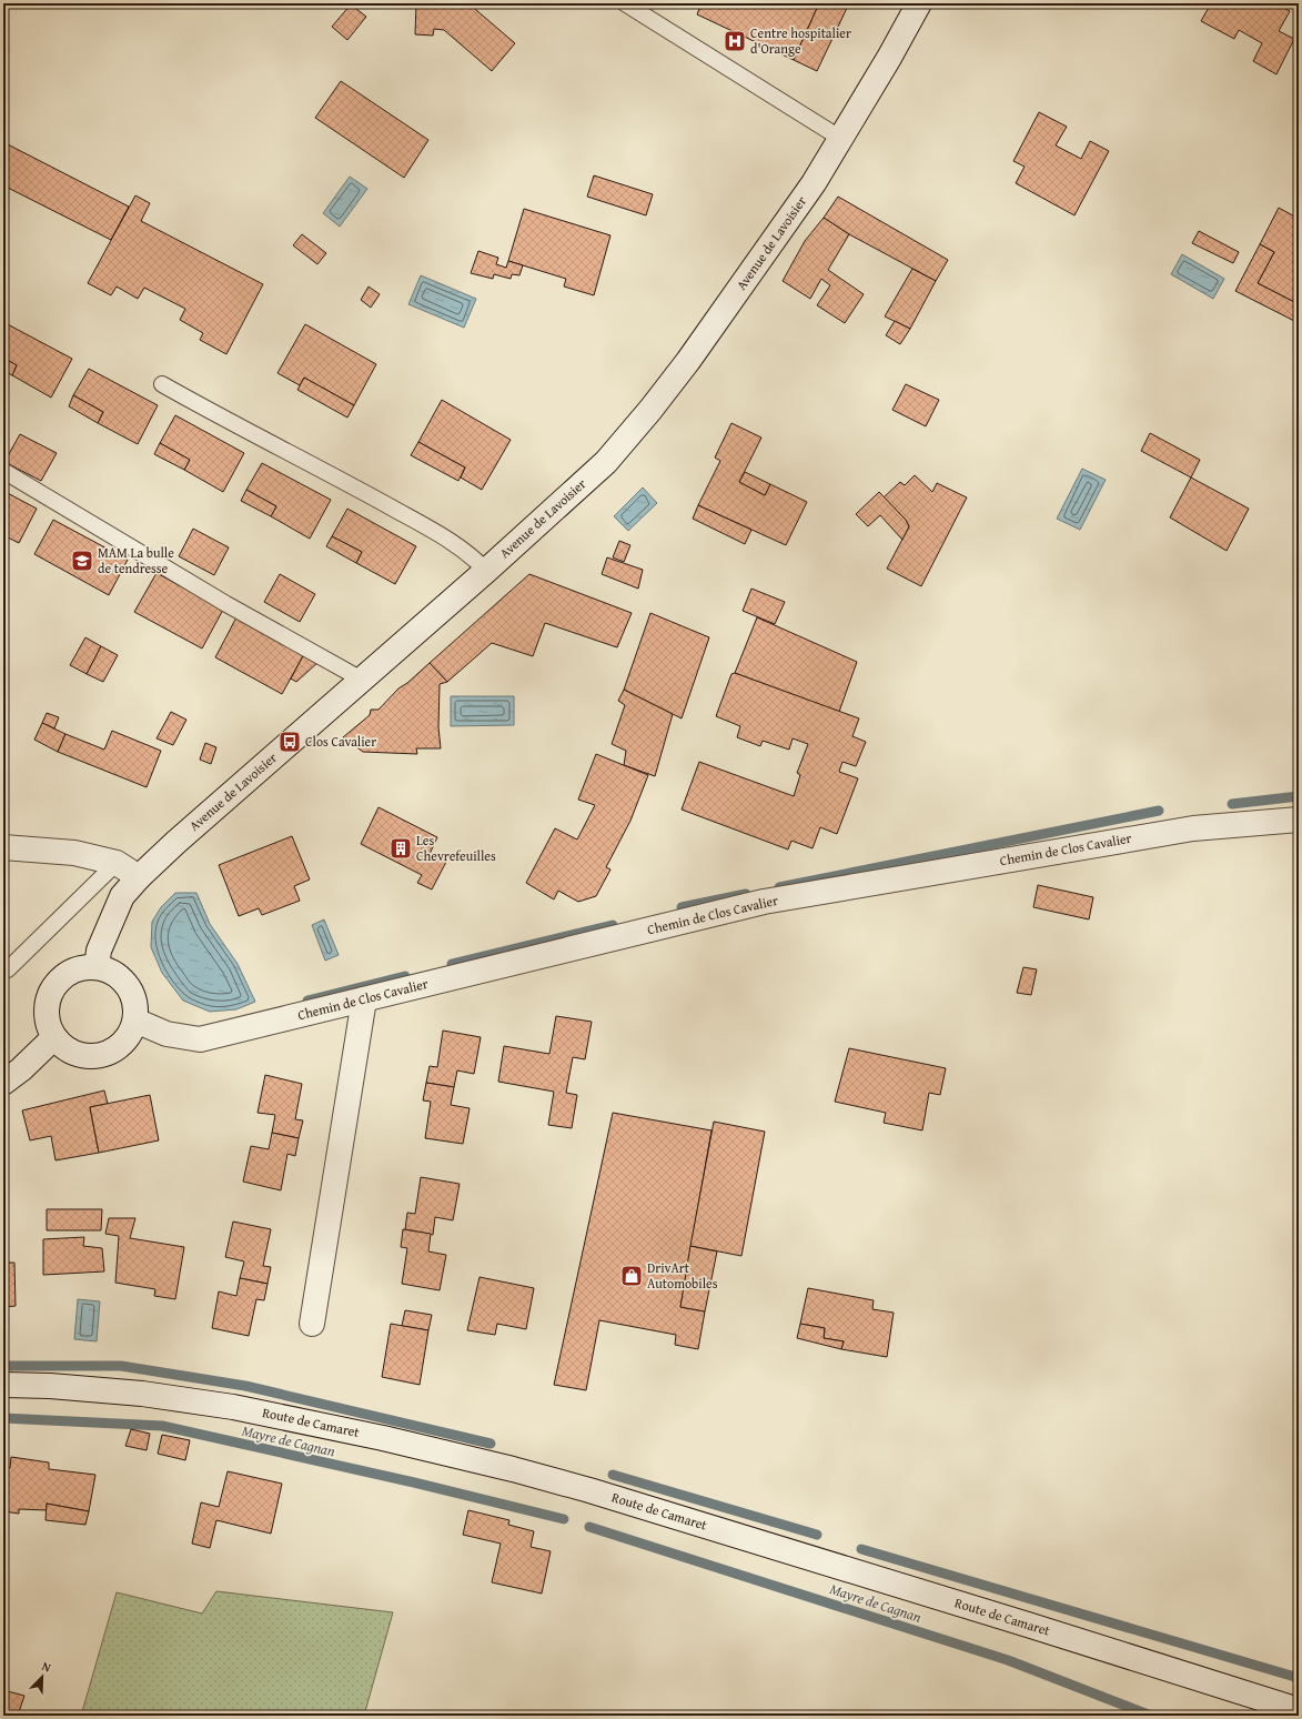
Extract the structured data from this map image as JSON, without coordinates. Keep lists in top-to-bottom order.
{
  "streets": {
    "street": ["Avenue de Lavoisier", "Chemin de Clos Cavalier", "Route de Camaret"]
  },
  "crossings": [
    ["Avenue de Lavoisier", "Chemin de Clos Cavalier"]
  ],
  "water": ["Mayre de Cagnan"],
  "places": {
    "hospital": ["Centre hospitalier d'Orange"],
    "school or university": ["MAM La bulle de tendresse"],
    "bus stop": ["Clos Cavalier"],
    "building": ["Les Chevrefeuilles"],
    "shop": ["DrivArt Automobiles"]
  },
  "north": "top right"
}
